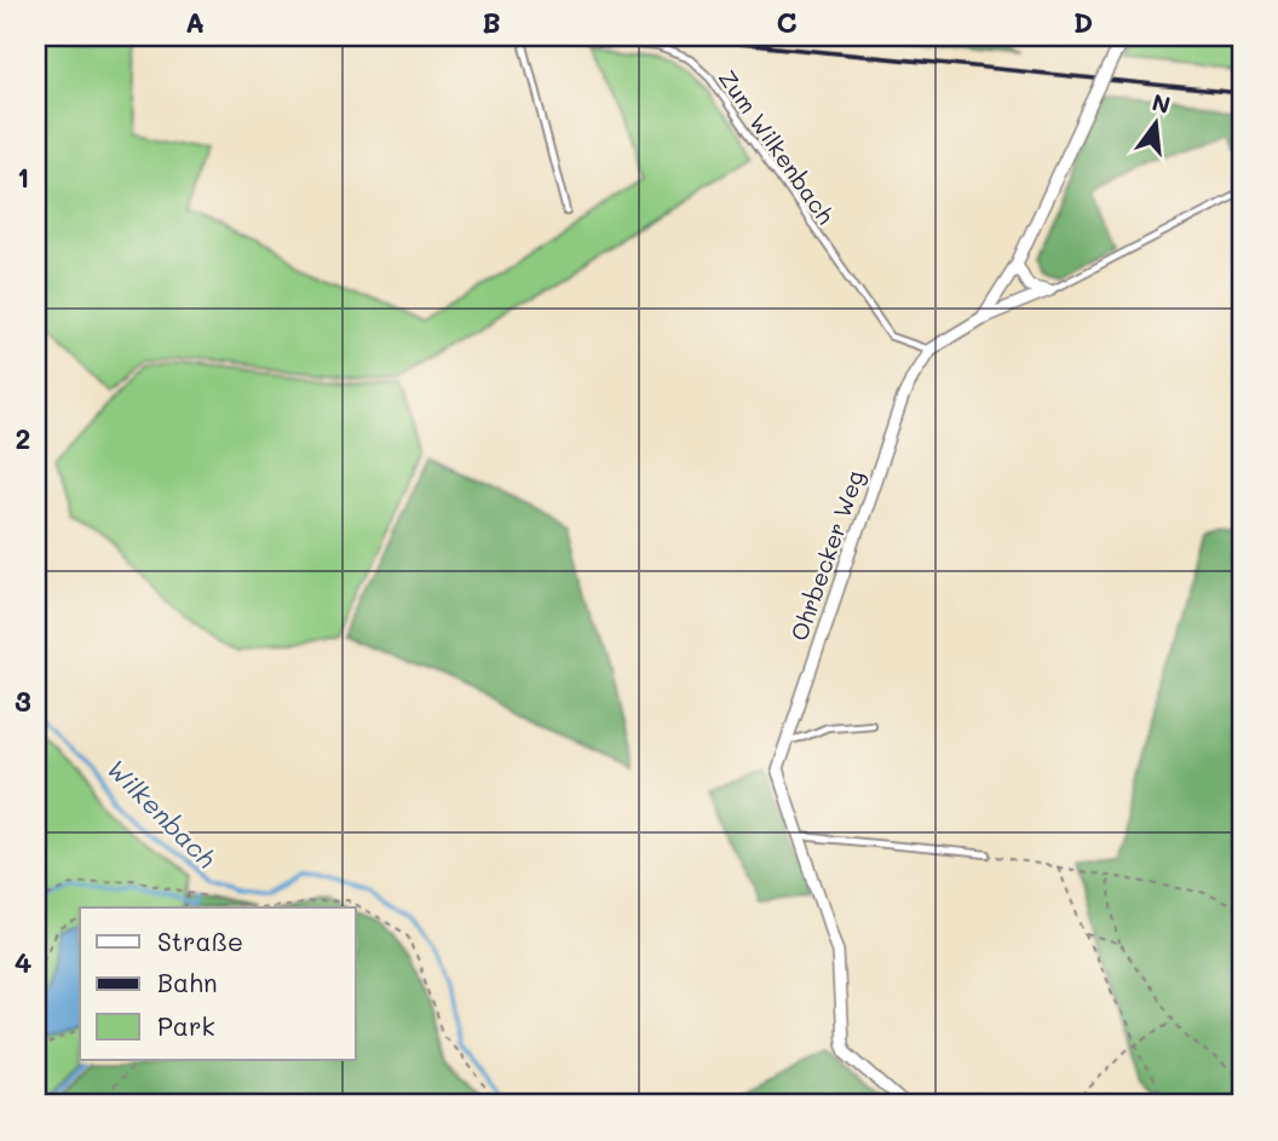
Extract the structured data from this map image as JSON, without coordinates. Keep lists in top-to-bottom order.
{
  "streets": {
    "street": ["Ohrbecker Weg"],
    "lane": ["Zum Wilkenbach"]
  },
  "crossings": [
    ["Zum Wilkenbach", "Ohrbecker Weg"]
  ],
  "water": ["Wilkenbach"],
  "legend": ["Straße", "Bahn", "Park"],
  "north": "top",
  "grid": {
    "columns": [
      "A",
      "B",
      "C",
      "D"
    ],
    "rows": [
      "1",
      "2",
      "3",
      "4"
    ]
  }
}
